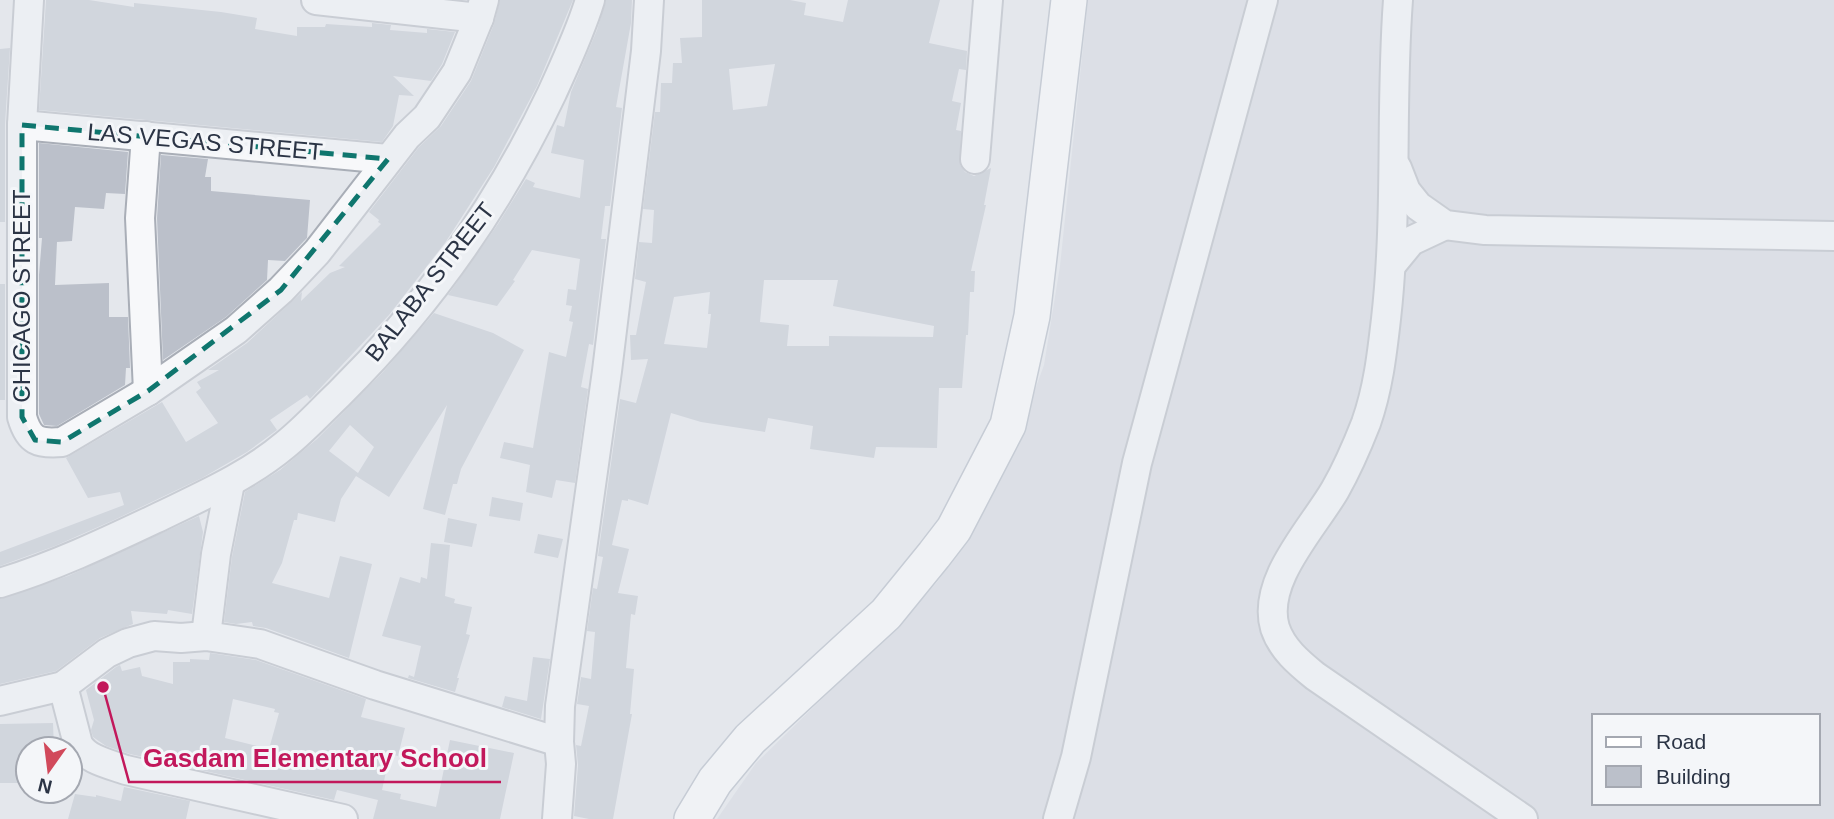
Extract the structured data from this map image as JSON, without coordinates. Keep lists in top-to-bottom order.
{
  "streets": {
    "street": ["LAS VEGAS STREET", "BALABA STREET", "CHICAGO STREET"]
  },
  "crossings": [
    ["LAS VEGAS STREET", "CHICAGO STREET"]
  ],
  "places": ["Gasdam Elementary School"],
  "legend": ["Road", "Building"],
  "north": "bottom"
}
